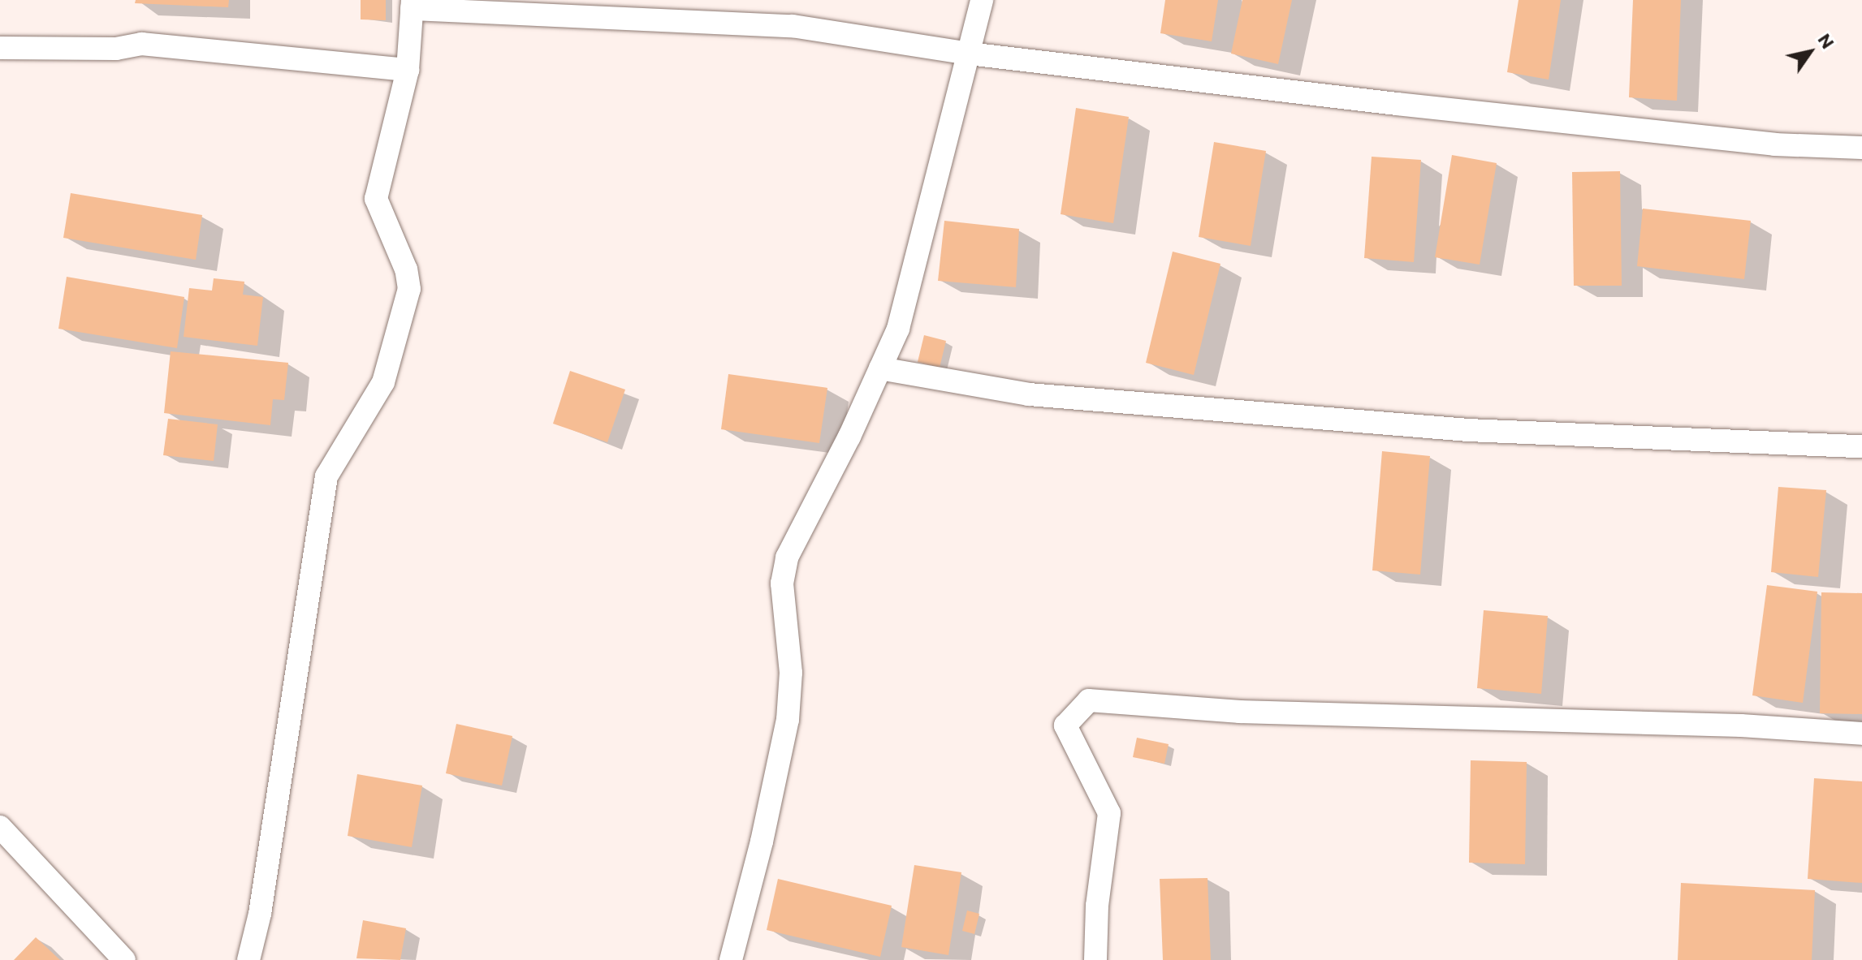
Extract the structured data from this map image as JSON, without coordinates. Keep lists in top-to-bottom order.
{
  "north": "top right"
}
